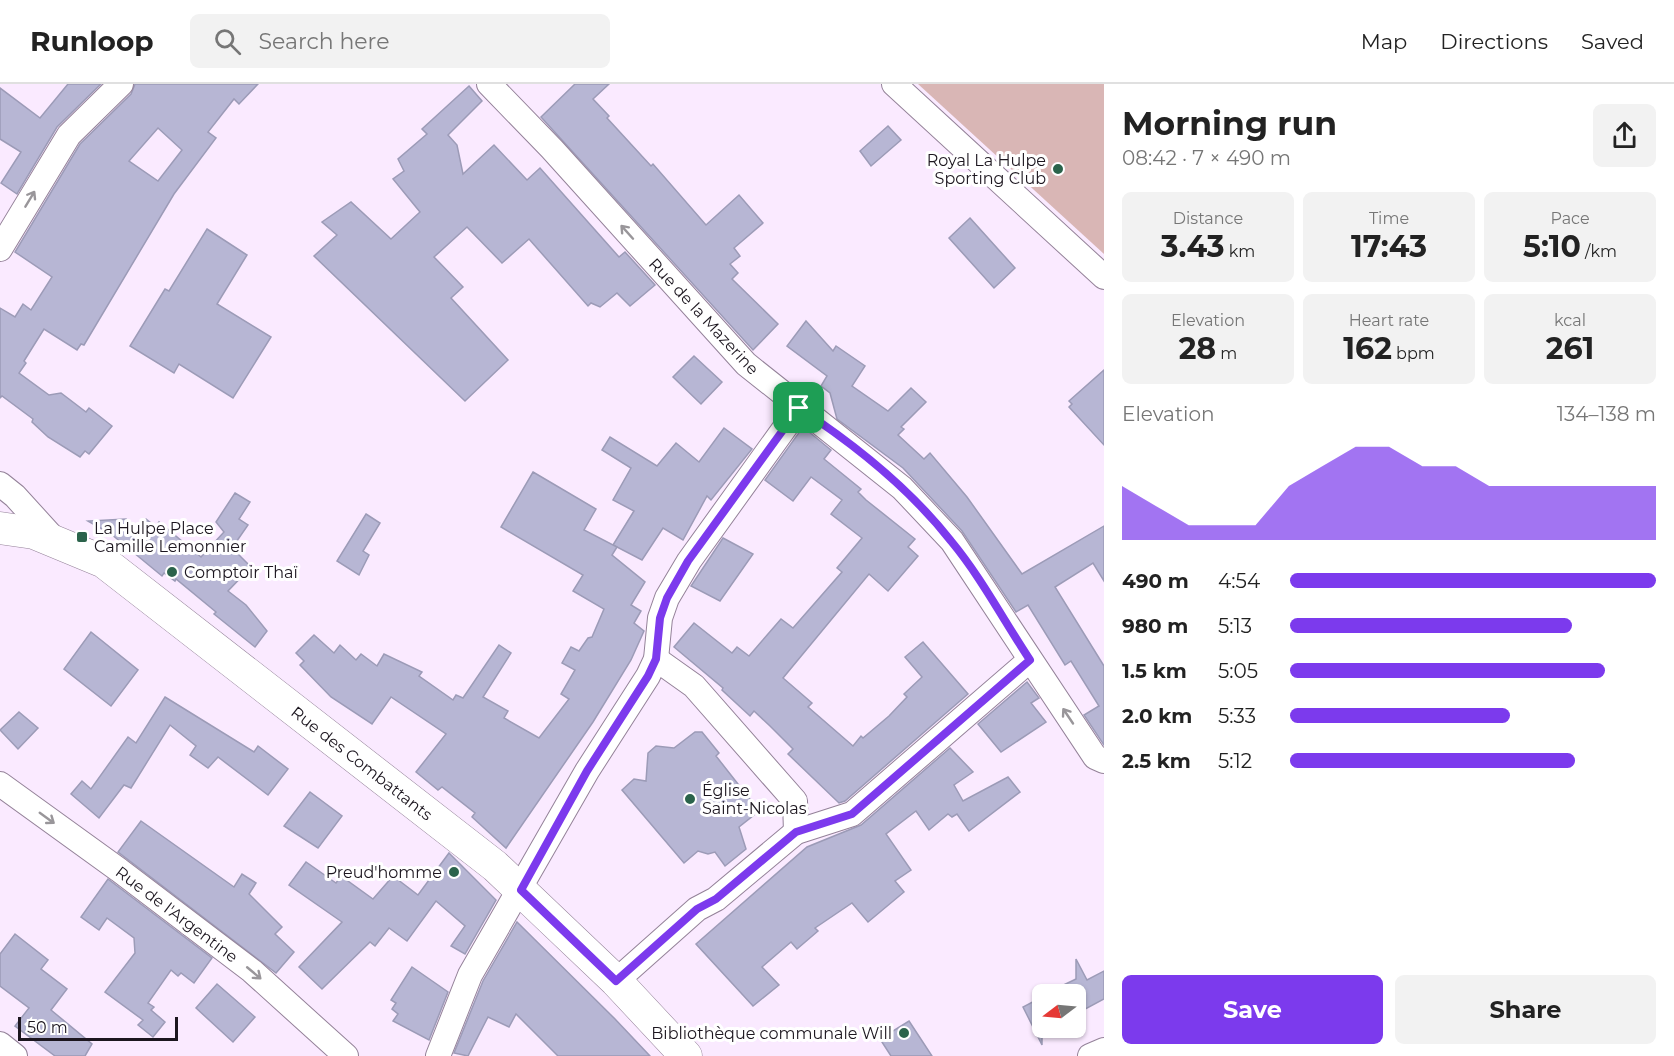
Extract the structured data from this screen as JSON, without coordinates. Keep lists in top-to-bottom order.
{
  "streets": {
    "main road": ["Rue des Combattants"],
    "street": ["Rue de la Mazerine", "Rue de l'Argentine"]
  },
  "one_way": ["Rue de la Mazerine", "Rue de l'Argentine"],
  "places": {
    "other": [
      "Royal La Hulpe Sporting Club",
      "Comptoir Thaï",
      "Église Saint-Nicolas",
      "Preud'homme",
      "Bibliothèque communale Will"
    ],
    "transit": ["La Hulpe Place Camille Lemonnier"]
  },
  "scale_bar": "50 m",
  "north": "left",
  "page": {
    "header": "Runloop",
    "search": "Search here",
    "nav": ["Map", "Directions", "Saved"],
    "heading": ["Morning run", "08:42 · 7 × 490 m"],
    "stats": [
      ["Distance", "3.43 km"],
      ["Time", "17:43"],
      ["Pace", "5:10 /km"],
      ["Elevation", "28 m"],
      ["Heart rate", "162 bpm"],
      ["kcal", "261"]
    ],
    "chart": ["Elevation", "134–138 m"],
    "list": [
      {
        "name": "490 m",
        "note": "4:54"
      },
      {
        "name": "980 m",
        "note": "5:13"
      },
      {
        "name": "1.5 km",
        "note": "5:05"
      },
      {
        "name": "2.0 km",
        "note": "5:33"
      },
      {
        "name": "2.5 km",
        "note": "5:12"
      }
    ],
    "buttons": ["Save", "Share"],
    "scale": "50 m"
  }
}
